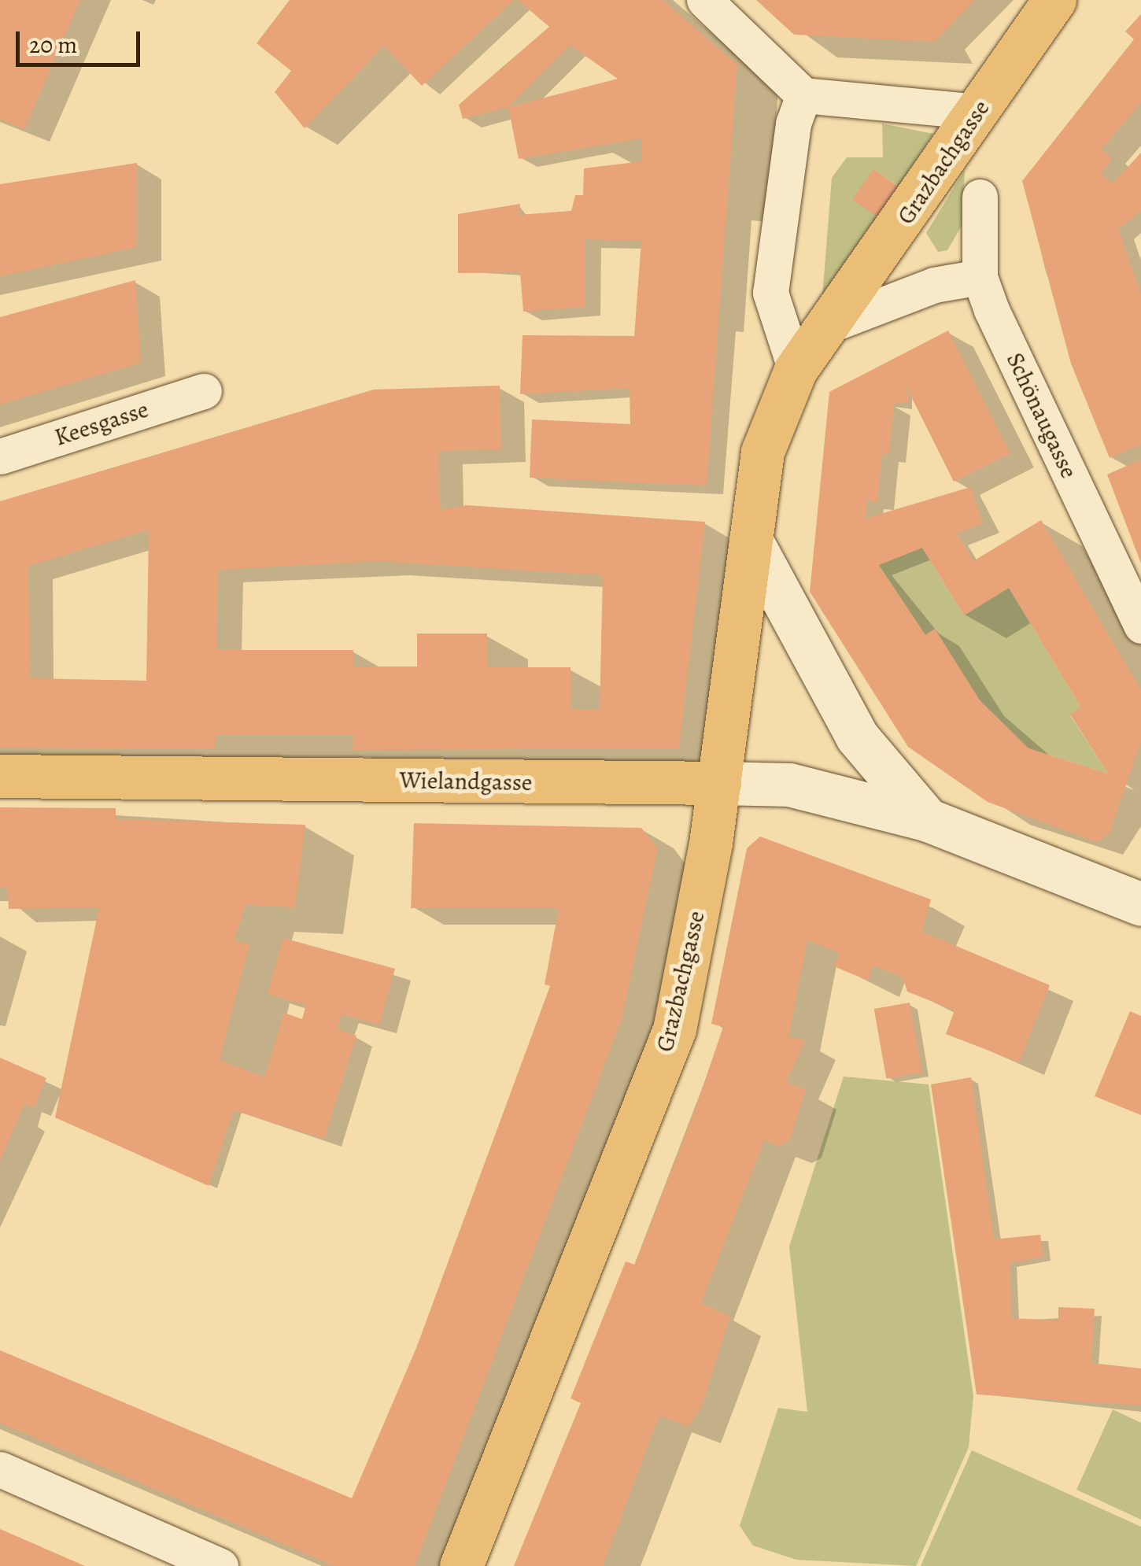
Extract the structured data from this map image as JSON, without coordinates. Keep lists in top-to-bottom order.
{
  "streets": {
    "main road": ["Grazbachgasse", "Wielandgasse"],
    "street": ["Schönaugasse", "Keesgasse"]
  },
  "crossings": [
    ["Grazbachgasse", "Wielandgasse"]
  ],
  "scale_bar": "20 m"
}
